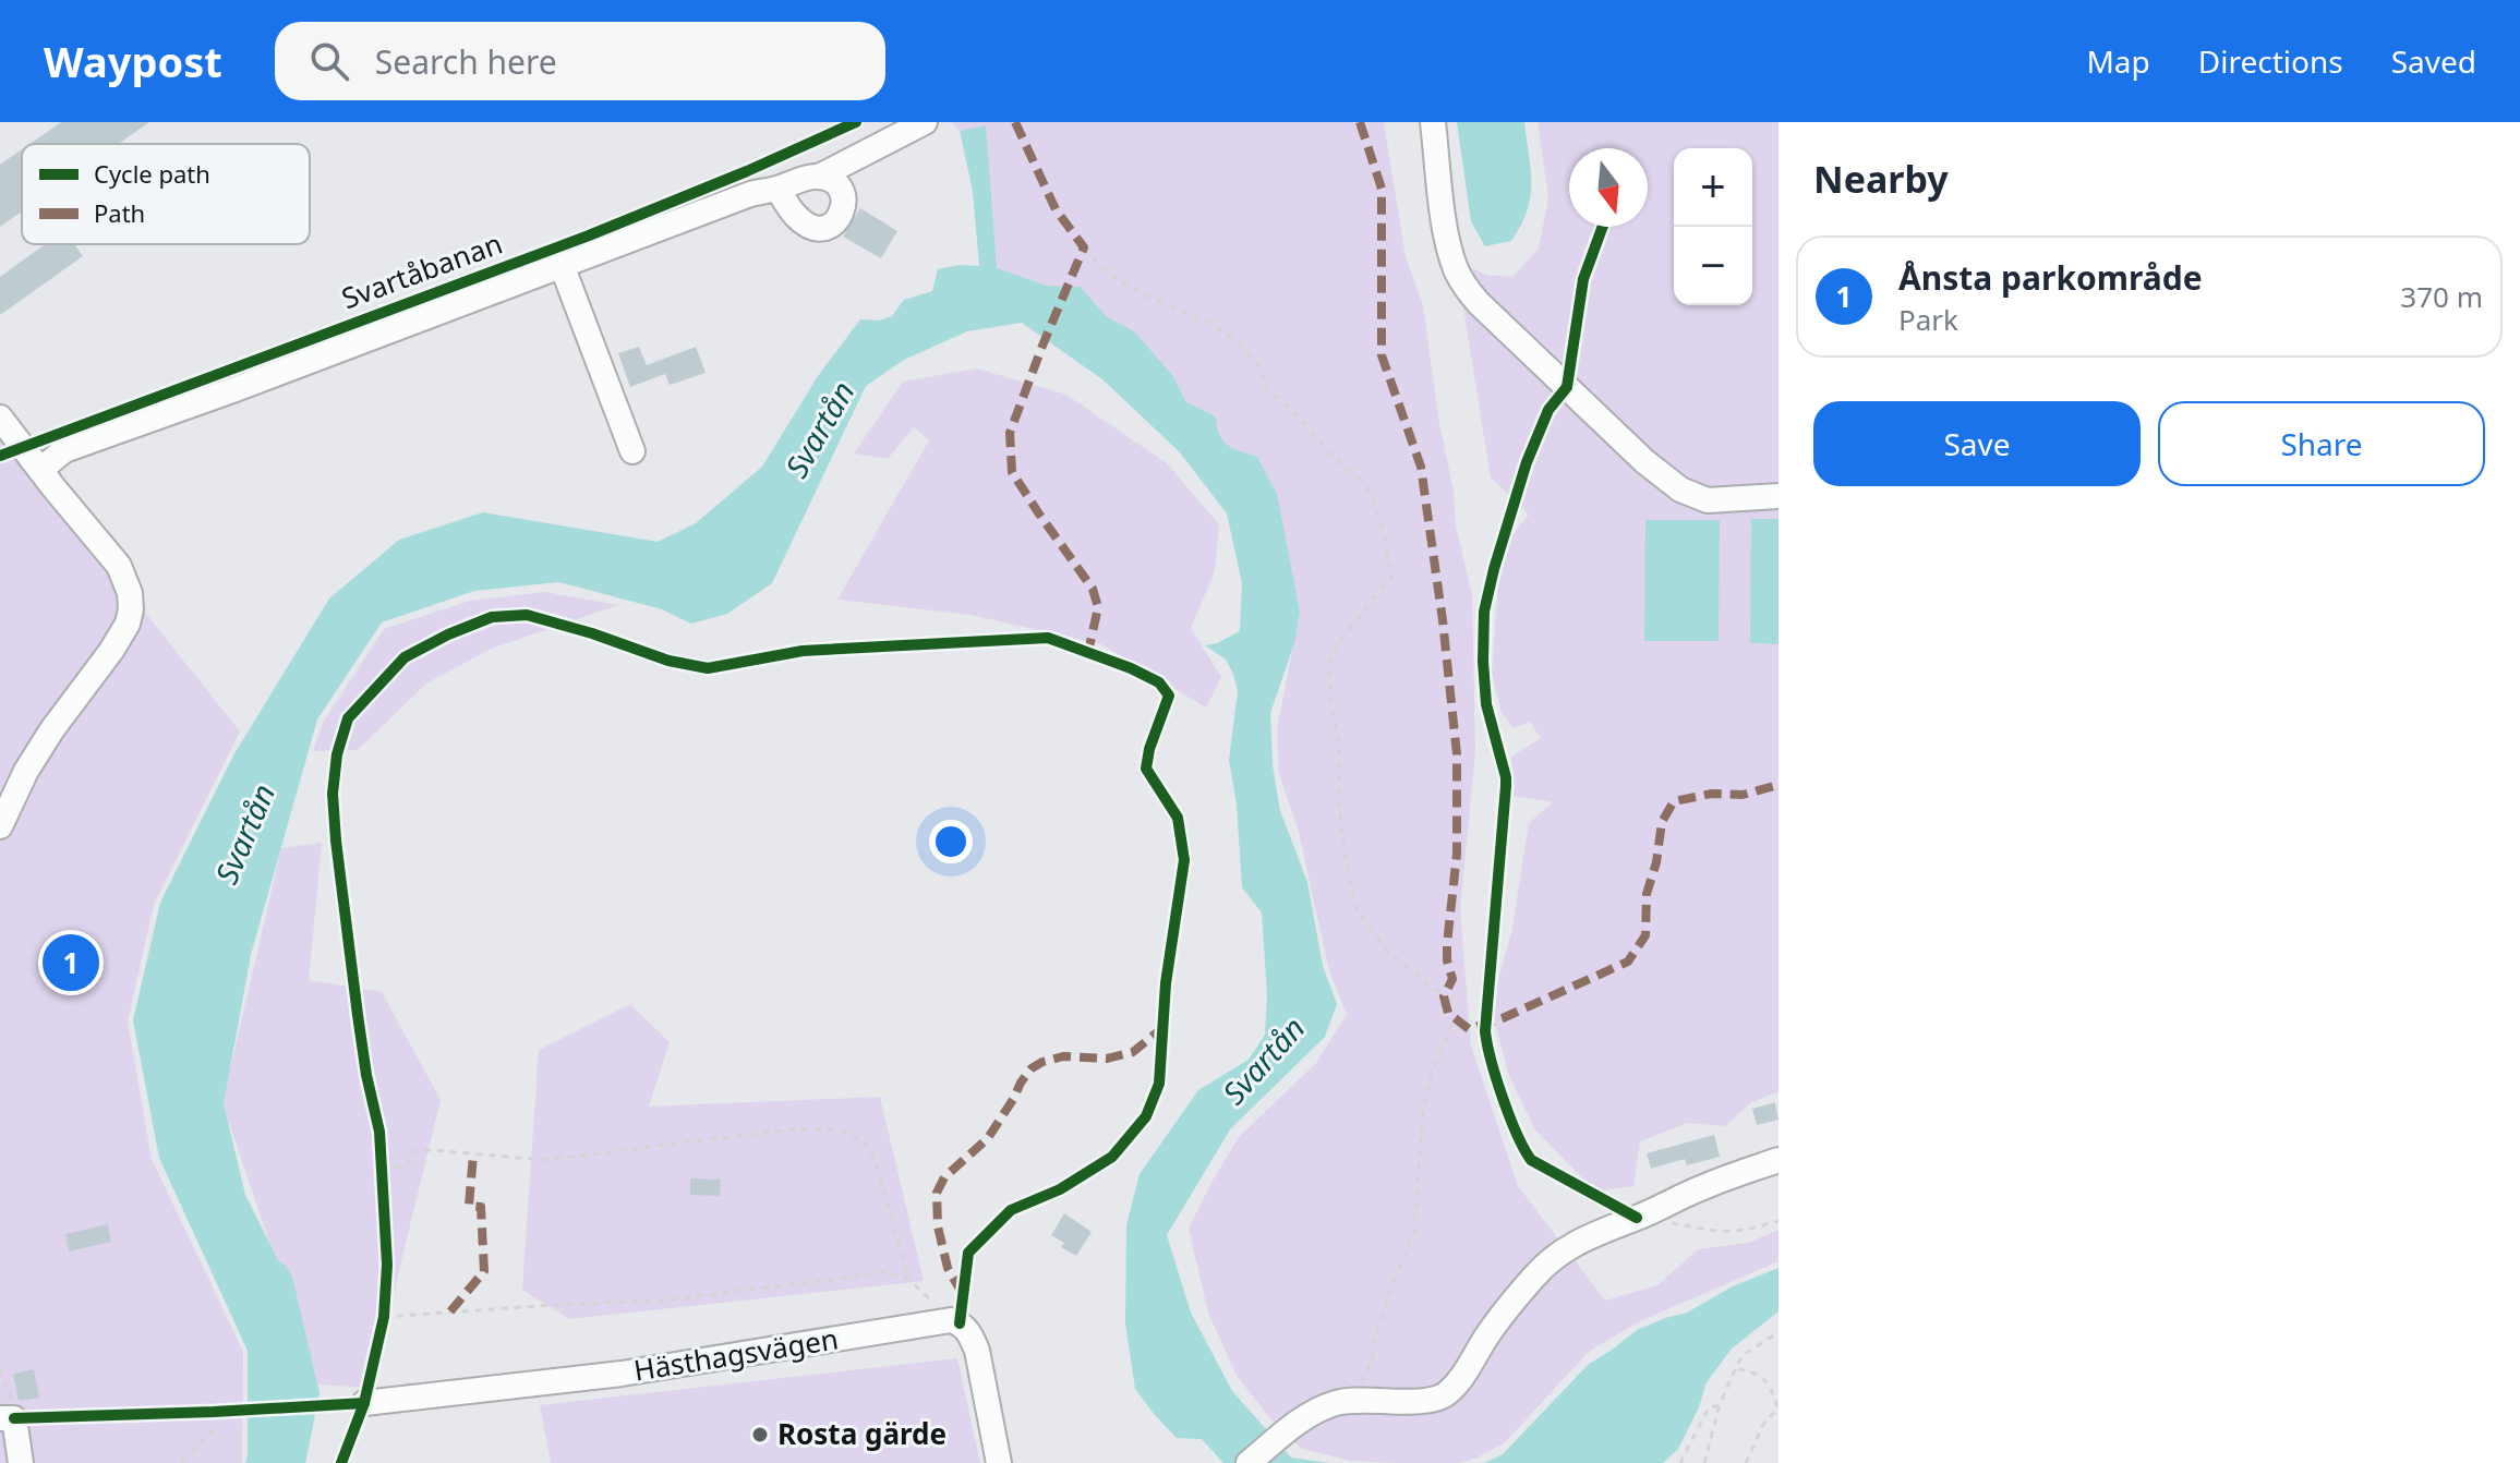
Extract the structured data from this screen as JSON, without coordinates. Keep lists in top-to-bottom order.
{
  "streets": {
    "street": ["Hästhagsvägen"],
    "cycle path": ["Svartåbanan"]
  },
  "water": ["Svartån"],
  "places": ["Rosta gärde"],
  "legend": ["Cycle path", "Path"],
  "north": "bottom",
  "page": {
    "header": "Waypost",
    "search": "Search here",
    "nav": ["Map", "Directions", "Saved"],
    "heading": "Nearby",
    "map_buttons": ["+", "−"],
    "list": [
      {
        "mark": "1",
        "name": "Ånsta parkområde",
        "note": "Park",
        "value": "370 m"
      }
    ],
    "buttons": ["Save", "Share"],
    "pins": "1"
  }
}
